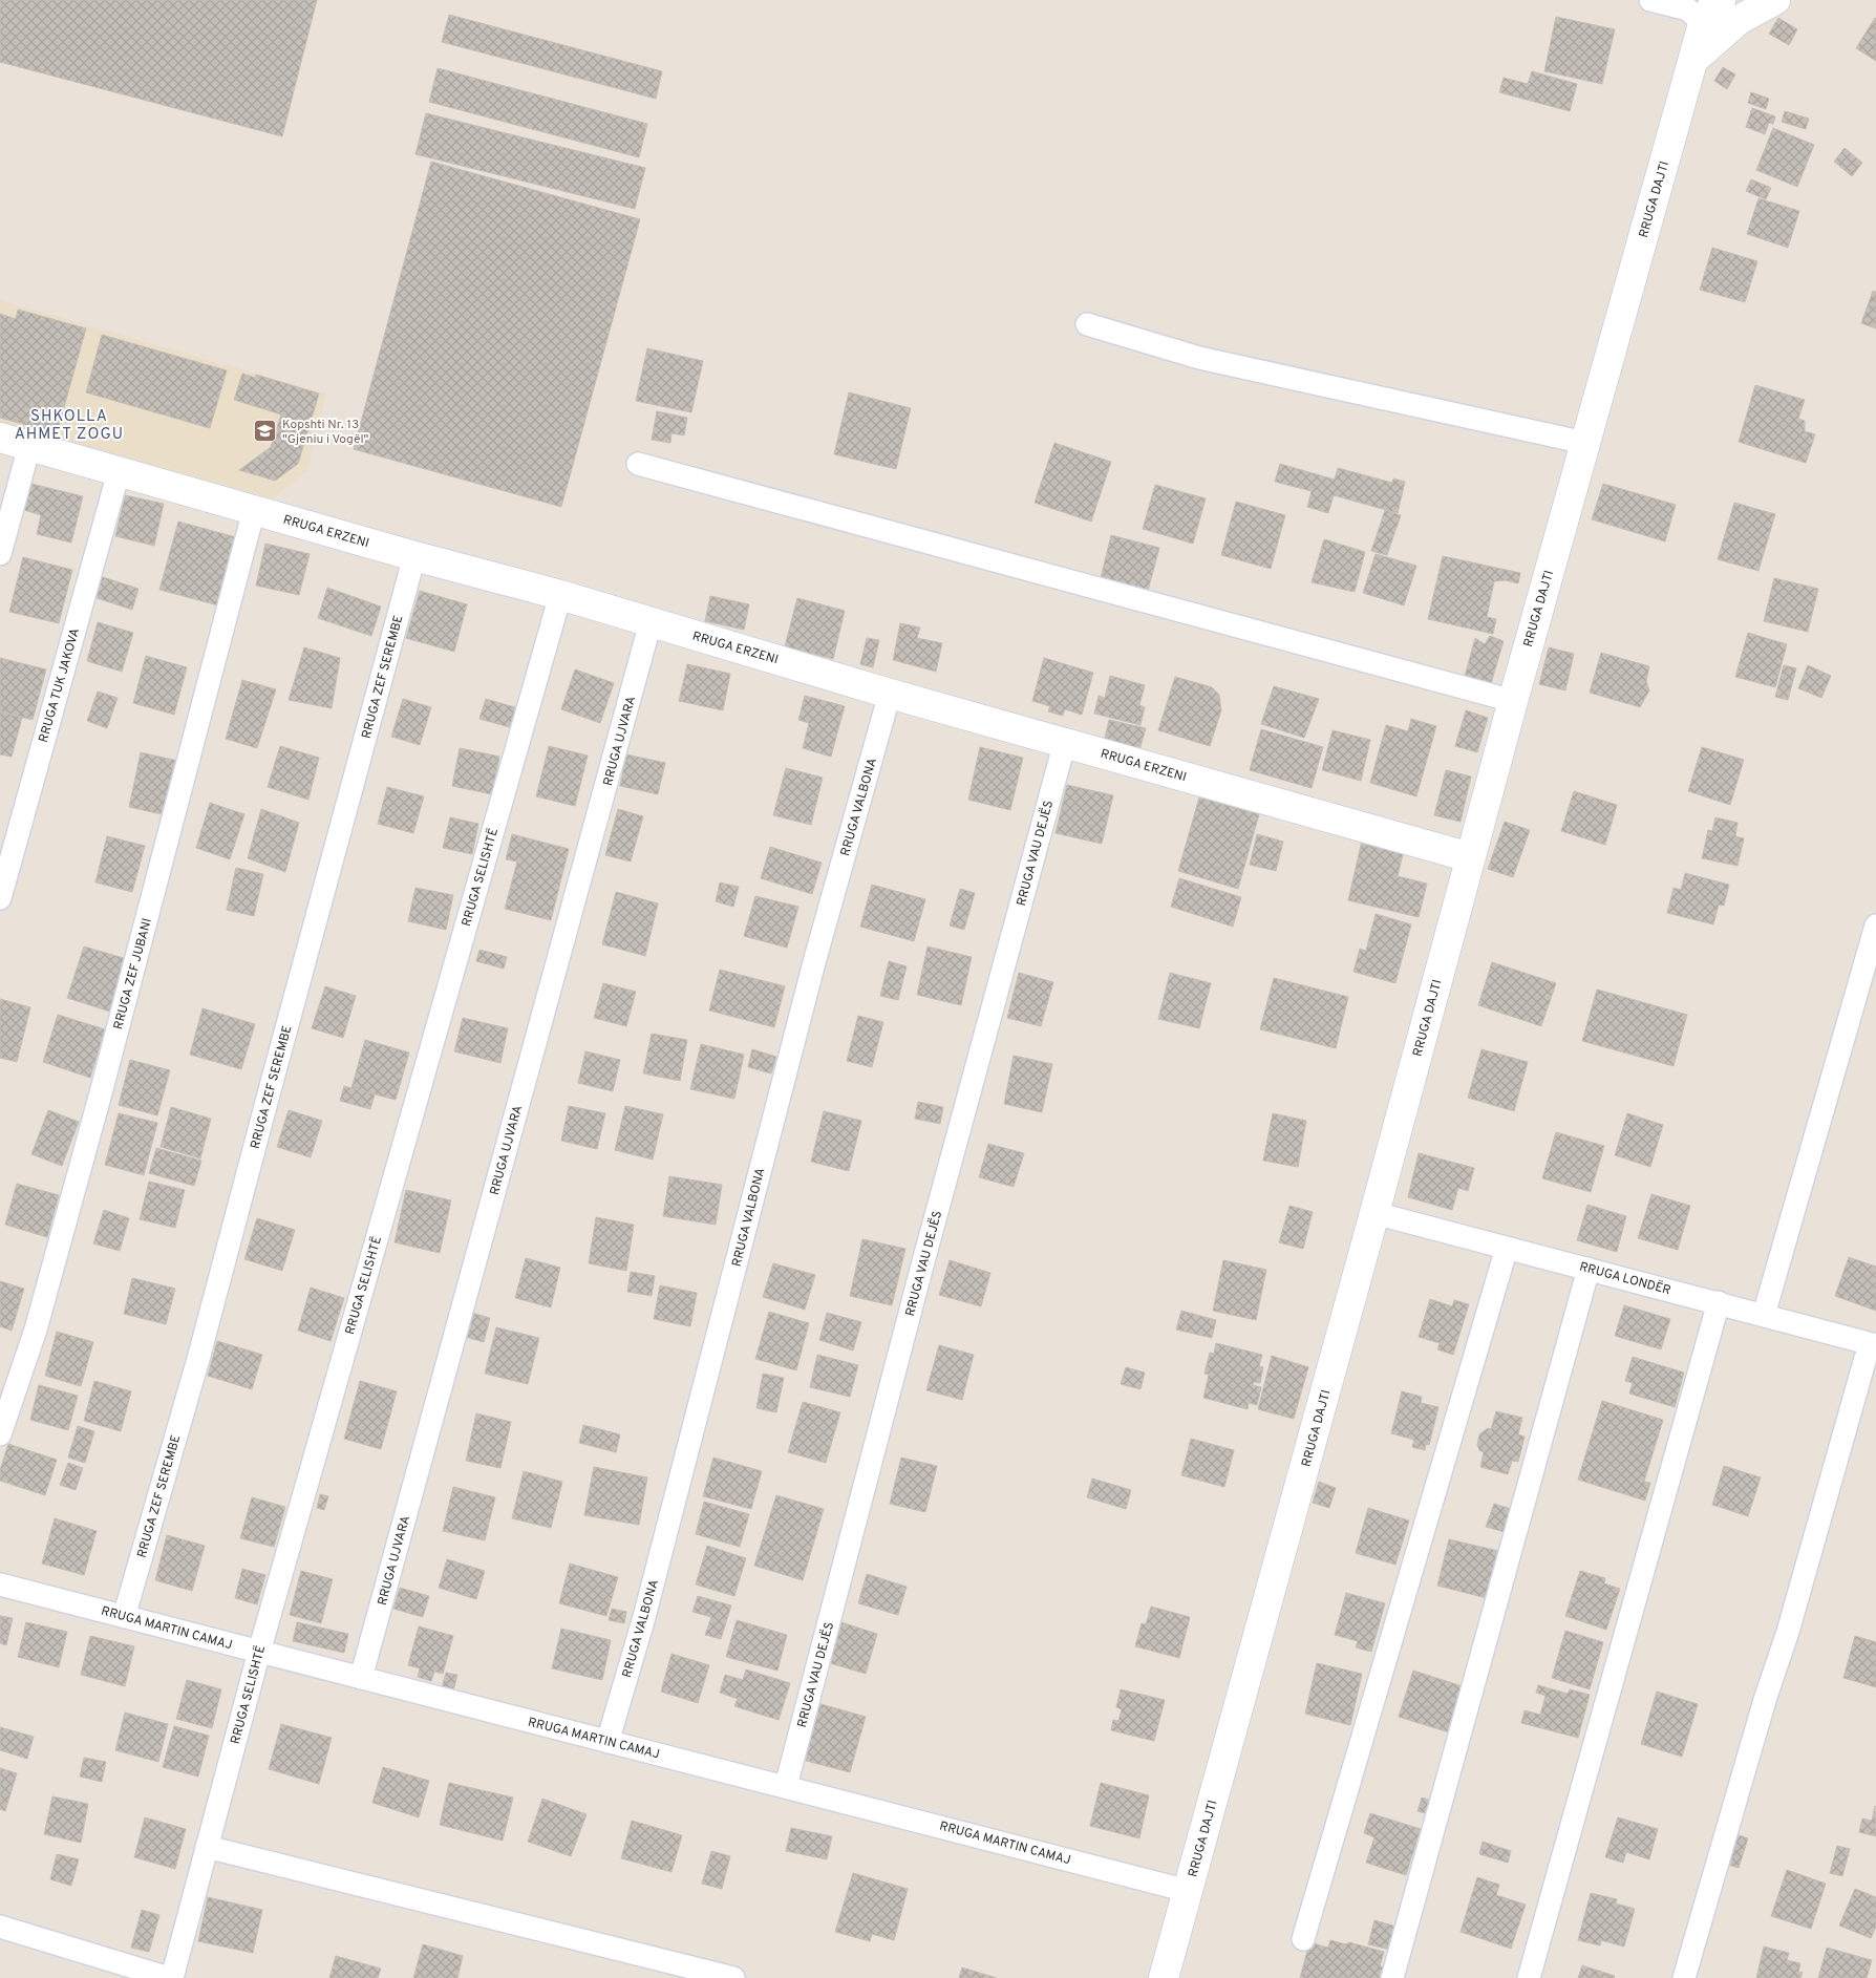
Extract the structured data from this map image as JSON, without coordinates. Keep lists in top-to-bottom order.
{
  "streets": {
    "street": [
      "RRUGA DAJTI",
      "RRUGA ERZENI",
      "RRUGA ZEF SEREMBE",
      "RRUGA TUK JAKOVA",
      "RRUGA UJVARA",
      "RRUGA VALBONA",
      "RRUGA VAU DEJËS",
      "RRUGA SELISHTË",
      "RRUGA ZEF JUBANI",
      "RRUGA LONDËR",
      "RRUGA MARTIN CAMAJ"
    ]
  },
  "crossings": [
    ["RRUGA DAJTI", "RRUGA ERZENI"],
    ["RRUGA DAJTI", "RRUGA LONDËR"],
    ["RRUGA DAJTI", "RRUGA MARTIN CAMAJ"],
    ["RRUGA ERZENI", "RRUGA ZEF SEREMBE"],
    ["RRUGA ERZENI", "RRUGA TUK JAKOVA"],
    ["RRUGA ERZENI", "RRUGA UJVARA"],
    ["RRUGA ERZENI", "RRUGA VALBONA"],
    ["RRUGA ERZENI", "RRUGA VAU DEJËS"],
    ["RRUGA ERZENI", "RRUGA SELISHTË"],
    ["RRUGA ERZENI", "RRUGA ZEF JUBANI"],
    ["RRUGA ZEF SEREMBE", "RRUGA MARTIN CAMAJ"],
    ["RRUGA UJVARA", "RRUGA MARTIN CAMAJ"],
    ["RRUGA VALBONA", "RRUGA MARTIN CAMAJ"],
    ["RRUGA VAU DEJËS", "RRUGA MARTIN CAMAJ"],
    ["RRUGA SELISHTË", "RRUGA MARTIN CAMAJ"]
  ],
  "districts": ["SHKOLLA AHMET ZOGU"],
  "places": {
    "school or university": ["Kopshti Nr. 13 \"Gjeniu i Vogël\""]
  }
}
